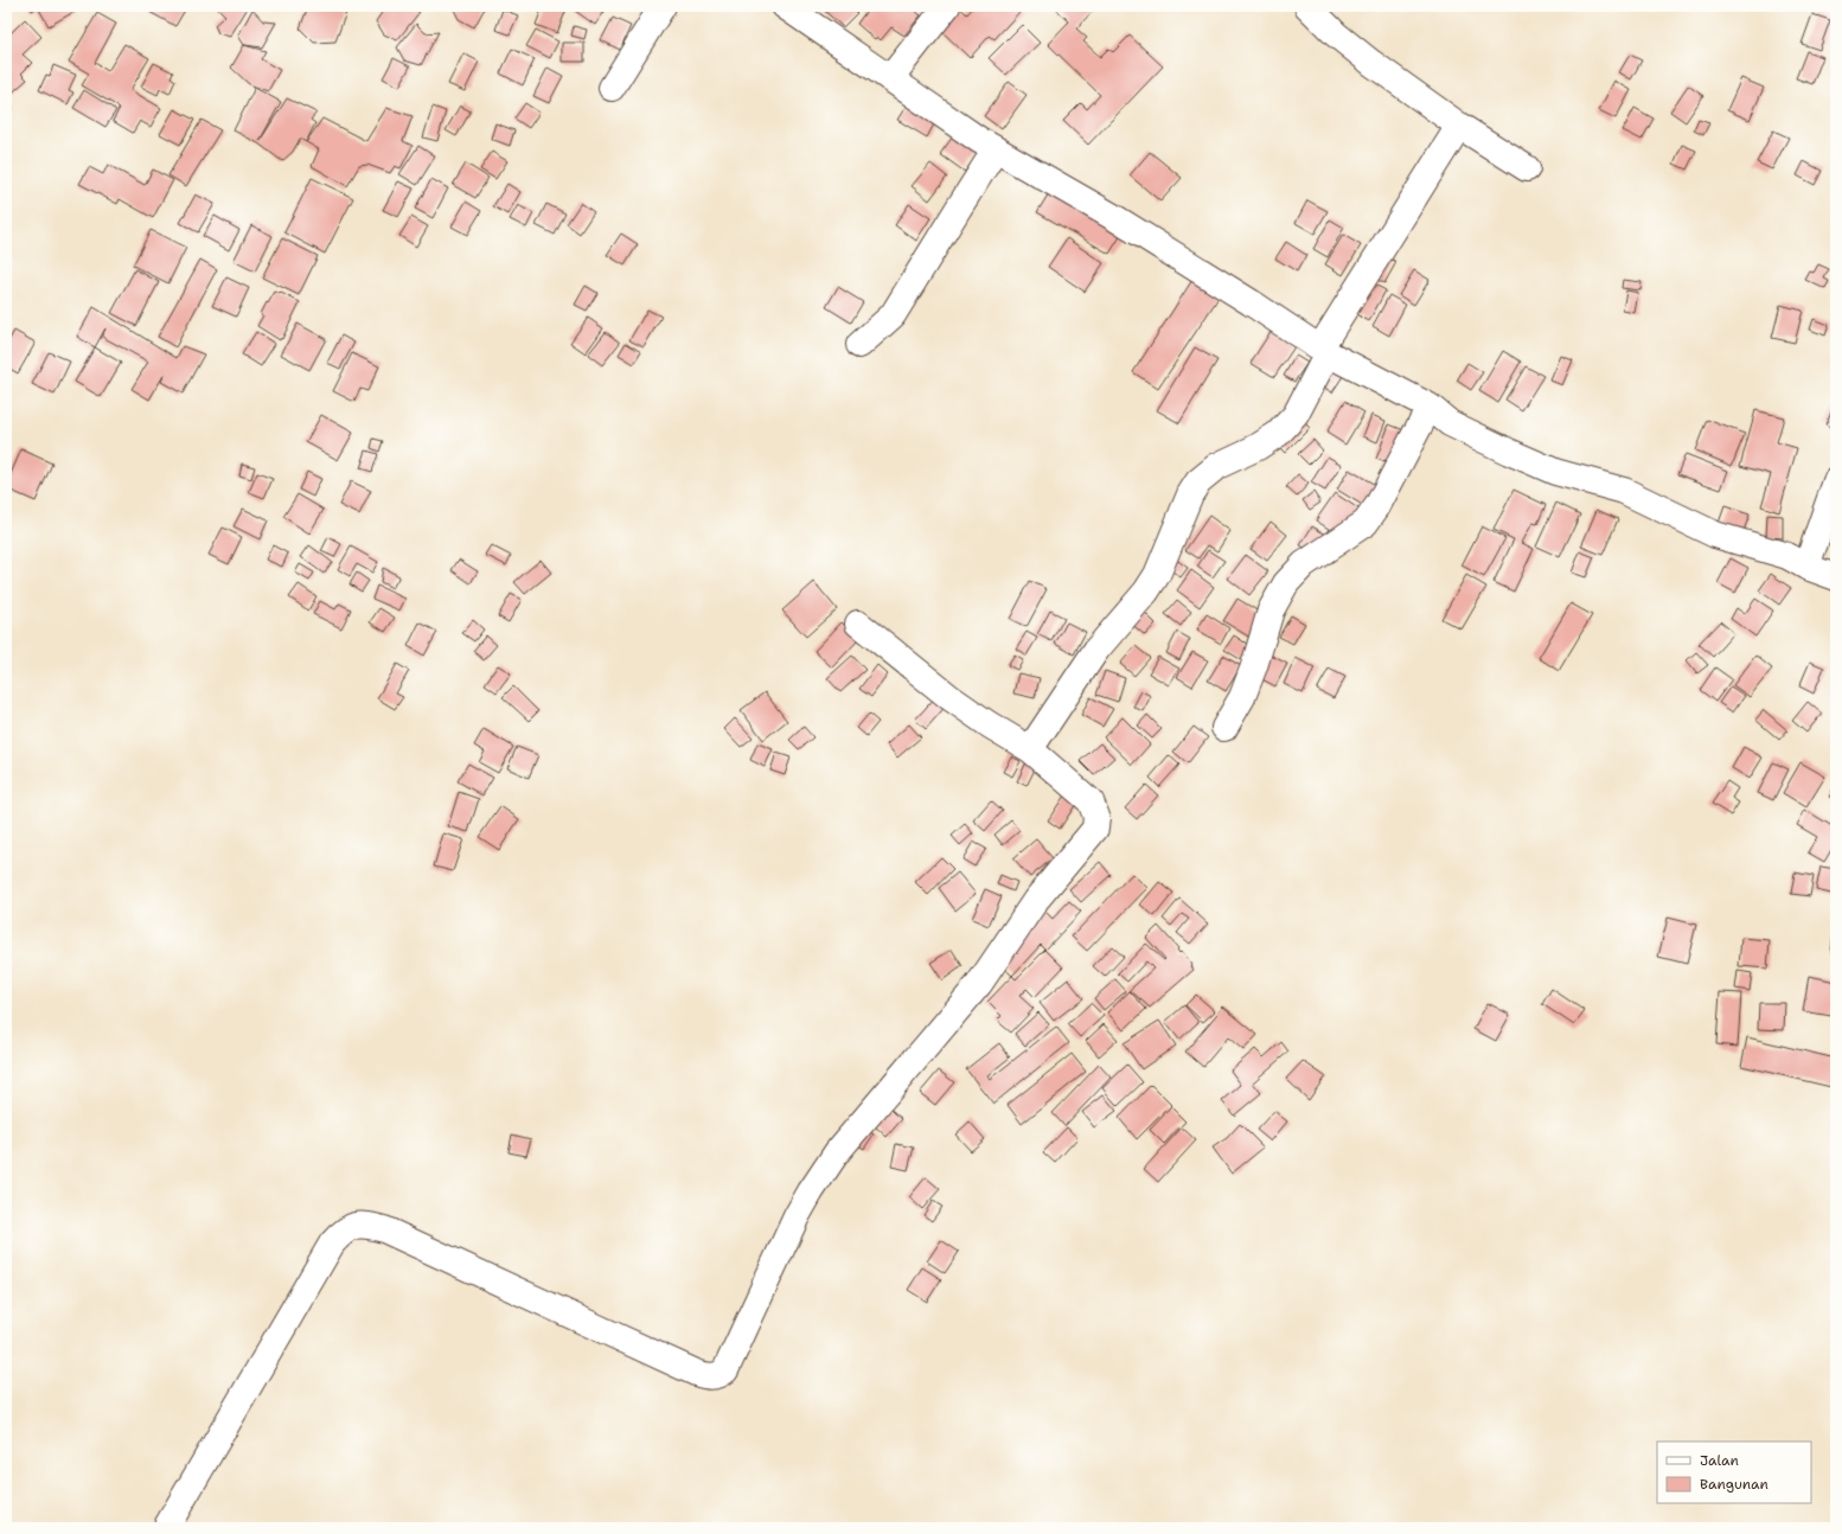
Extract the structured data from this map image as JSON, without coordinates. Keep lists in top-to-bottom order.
{
  "legend": ["Jalan", "Bangunan"]
}
